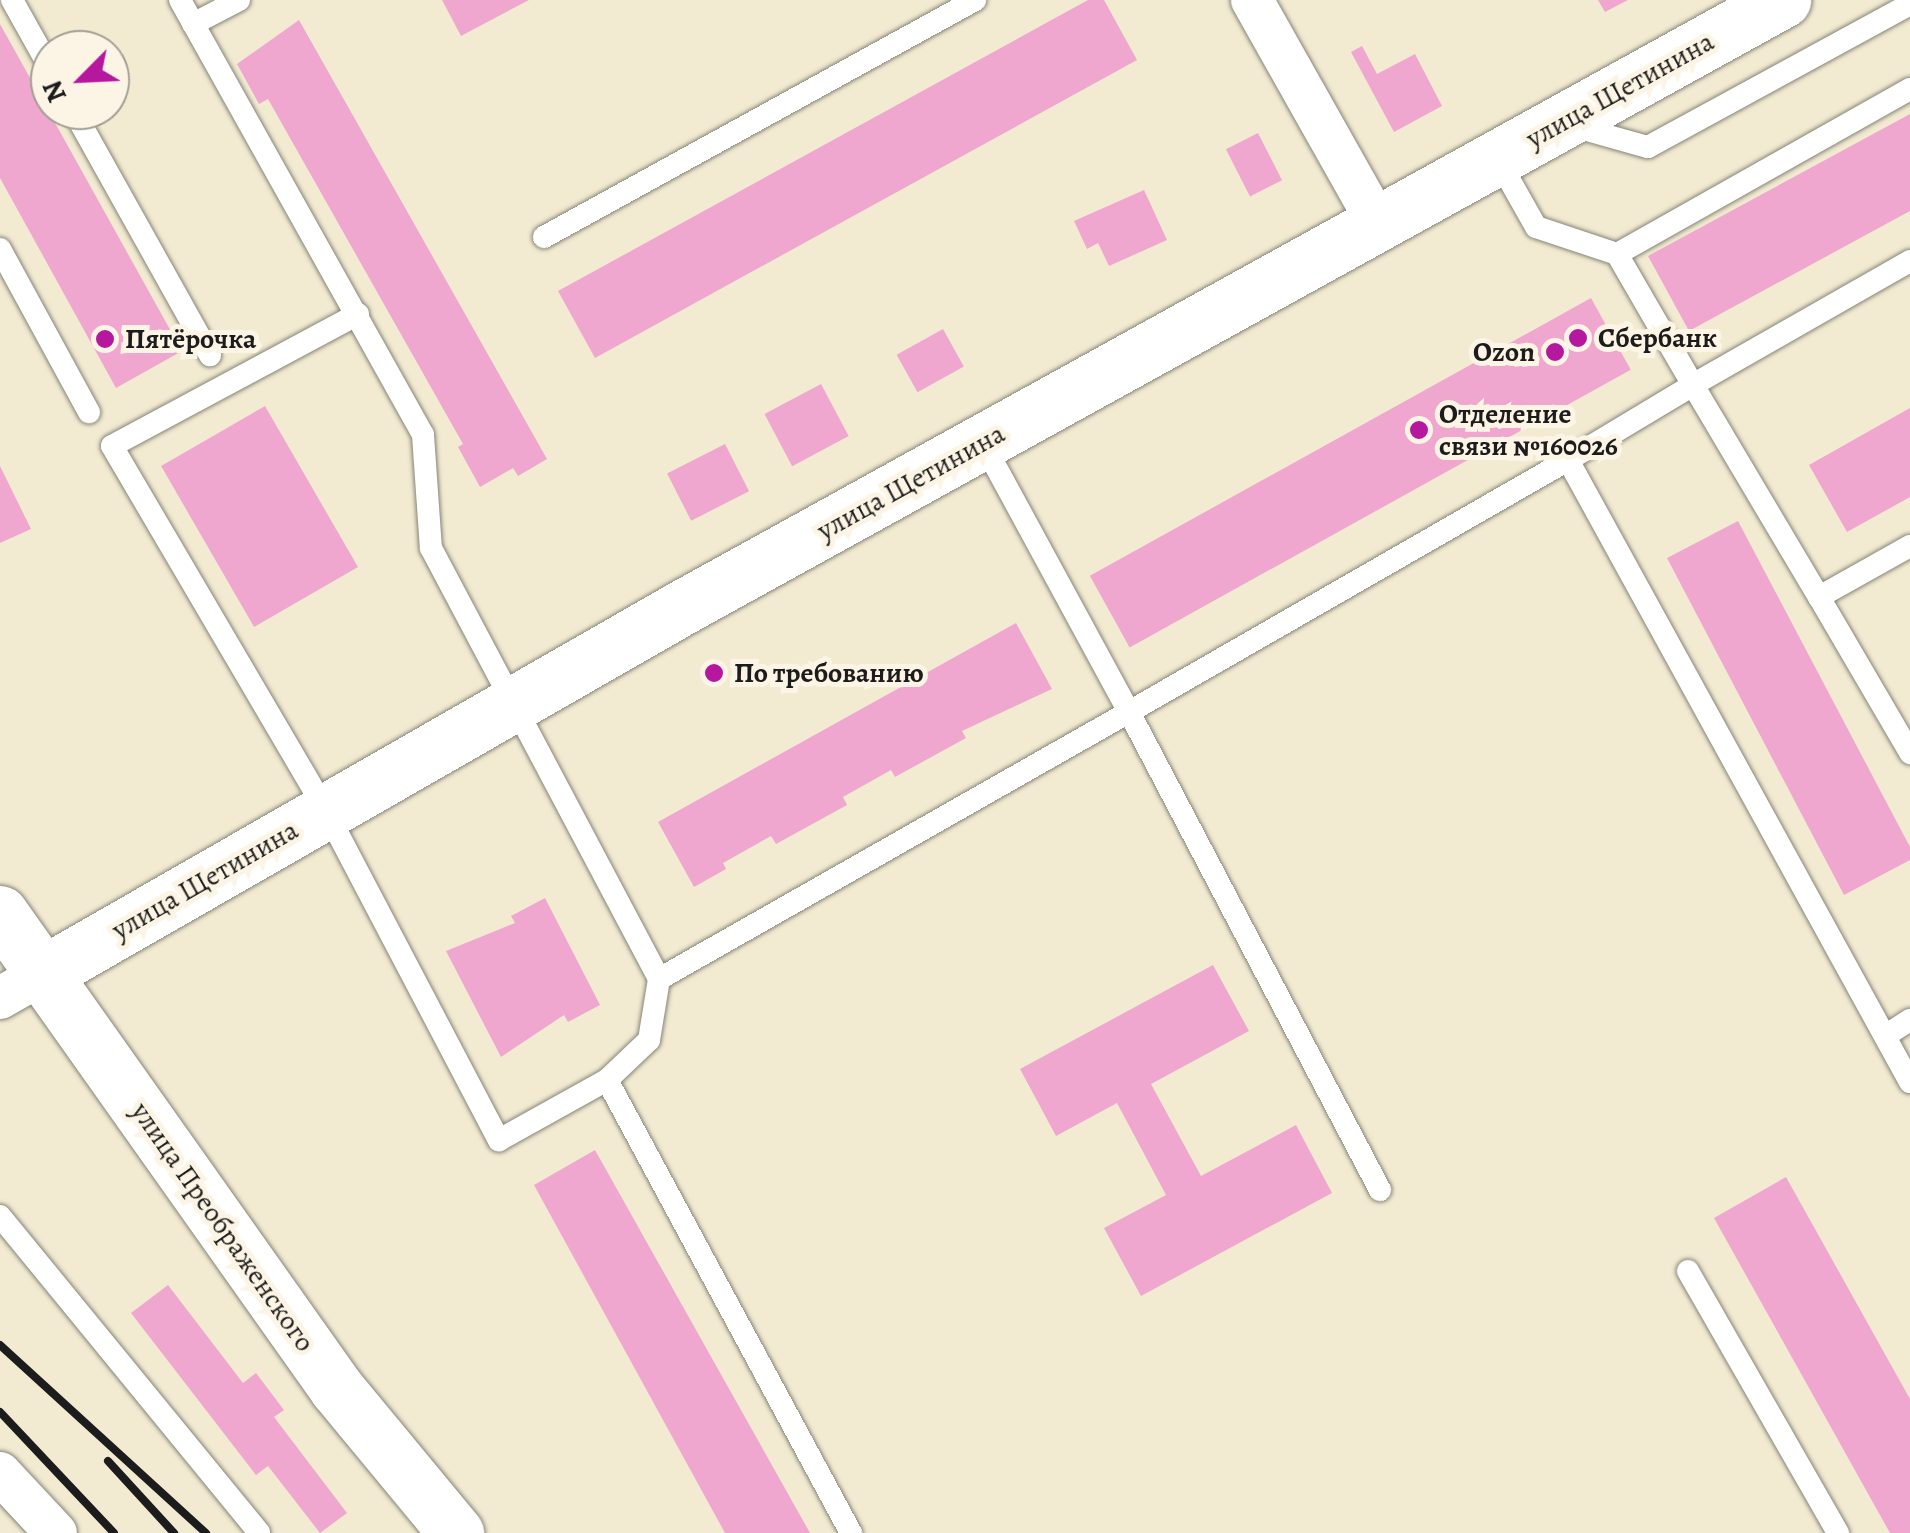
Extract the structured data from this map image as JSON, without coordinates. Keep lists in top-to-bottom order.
{
  "streets": {
    "street": ["улица Щетинина", "улица Преображенского"]
  },
  "crossings": [
    ["улица Щетинина", "улица Преображенского"]
  ],
  "places": [
    "Сбербанк",
    "Пятёрочка",
    "Ozon",
    "Отделение связи №160026",
    "По требованию"
  ],
  "north": "bottom left"
}
